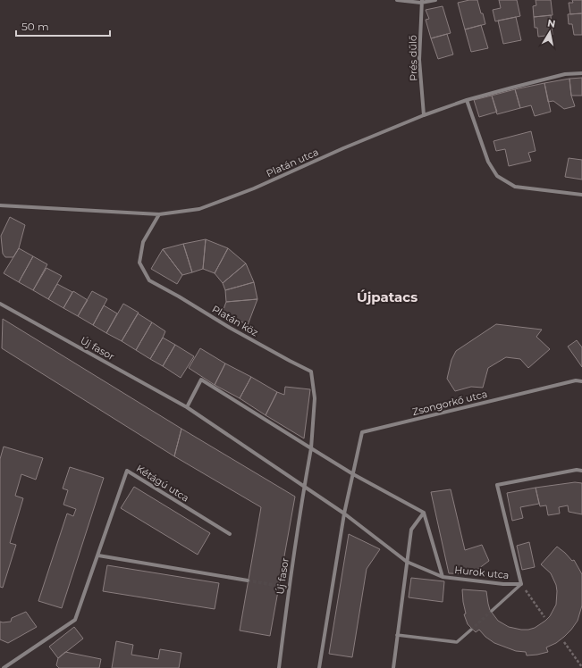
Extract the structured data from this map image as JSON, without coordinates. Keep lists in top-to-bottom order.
{
  "streets": {
    "street": [
      "Prés dűlő",
      "Platán utca",
      "Platán köz",
      "Új fasor",
      "Zsongorkő utca",
      "Kétágú utca",
      "Hurok utca"
    ]
  },
  "crossings": [
    ["Prés dűlő", "Platán utca"],
    ["Platán utca", "Platán köz"],
    ["Platán köz", "Új fasor"],
    ["Új fasor", "Hurok utca"]
  ],
  "districts": ["Újpatacs"],
  "scale_bar": "50 m",
  "north": "top"
}
